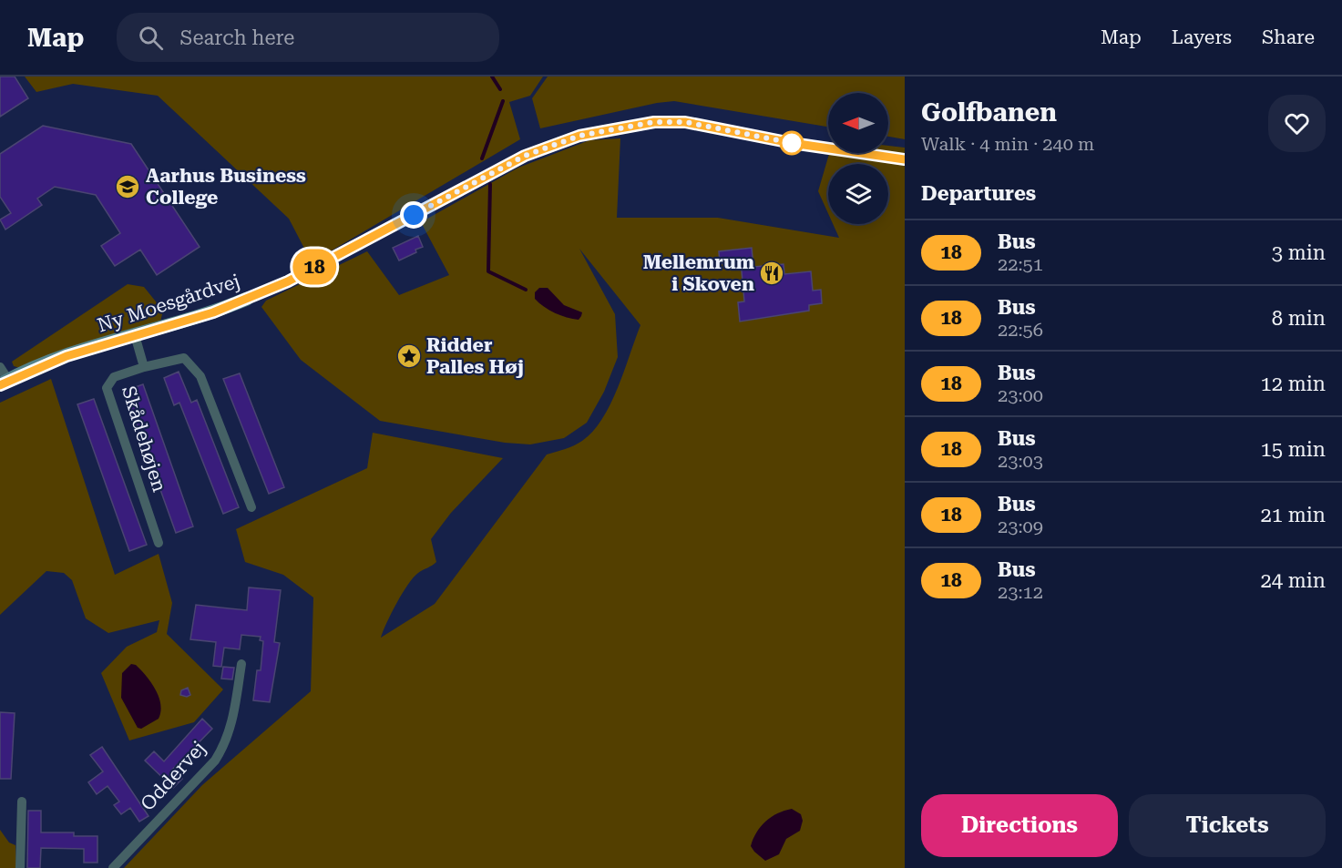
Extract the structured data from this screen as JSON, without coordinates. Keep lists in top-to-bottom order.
{
  "streets": {
    "street": ["Ny Moesgårdvej", "Skådehøjen", "Oddervej"]
  },
  "crossings": [
    ["Ny Moesgårdvej", "Skådehøjen"]
  ],
  "places": {
    "school or university": ["Aarhus Business College"],
    "restaurant": ["Mellemrum i Skoven"],
    "place": ["Ridder Palles Høj"]
  },
  "lines": ["bus line 18"],
  "north": "left",
  "page": {
    "header": "Map",
    "search": "Search here",
    "nav": ["Map", "Layers", "Share"],
    "on_map": "18",
    "heading": [
      ["Golfbanen", "Walk · 4 min · 240 m"],
      "Departures"
    ],
    "list": [
      {
        "mark": "18",
        "name": "Bus",
        "note": "22:51",
        "value": "3 min"
      },
      {
        "mark": "18",
        "name": "Bus",
        "note": "22:56",
        "value": "8 min"
      },
      {
        "mark": "18",
        "name": "Bus",
        "note": "23:00",
        "value": "12 min"
      },
      {
        "mark": "18",
        "name": "Bus",
        "note": "23:03",
        "value": "15 min"
      },
      {
        "mark": "18",
        "name": "Bus",
        "note": "23:09",
        "value": "21 min"
      },
      {
        "mark": "18",
        "name": "Bus",
        "note": "23:12",
        "value": "24 min"
      }
    ],
    "buttons": ["Directions", "Tickets"]
  }
}
